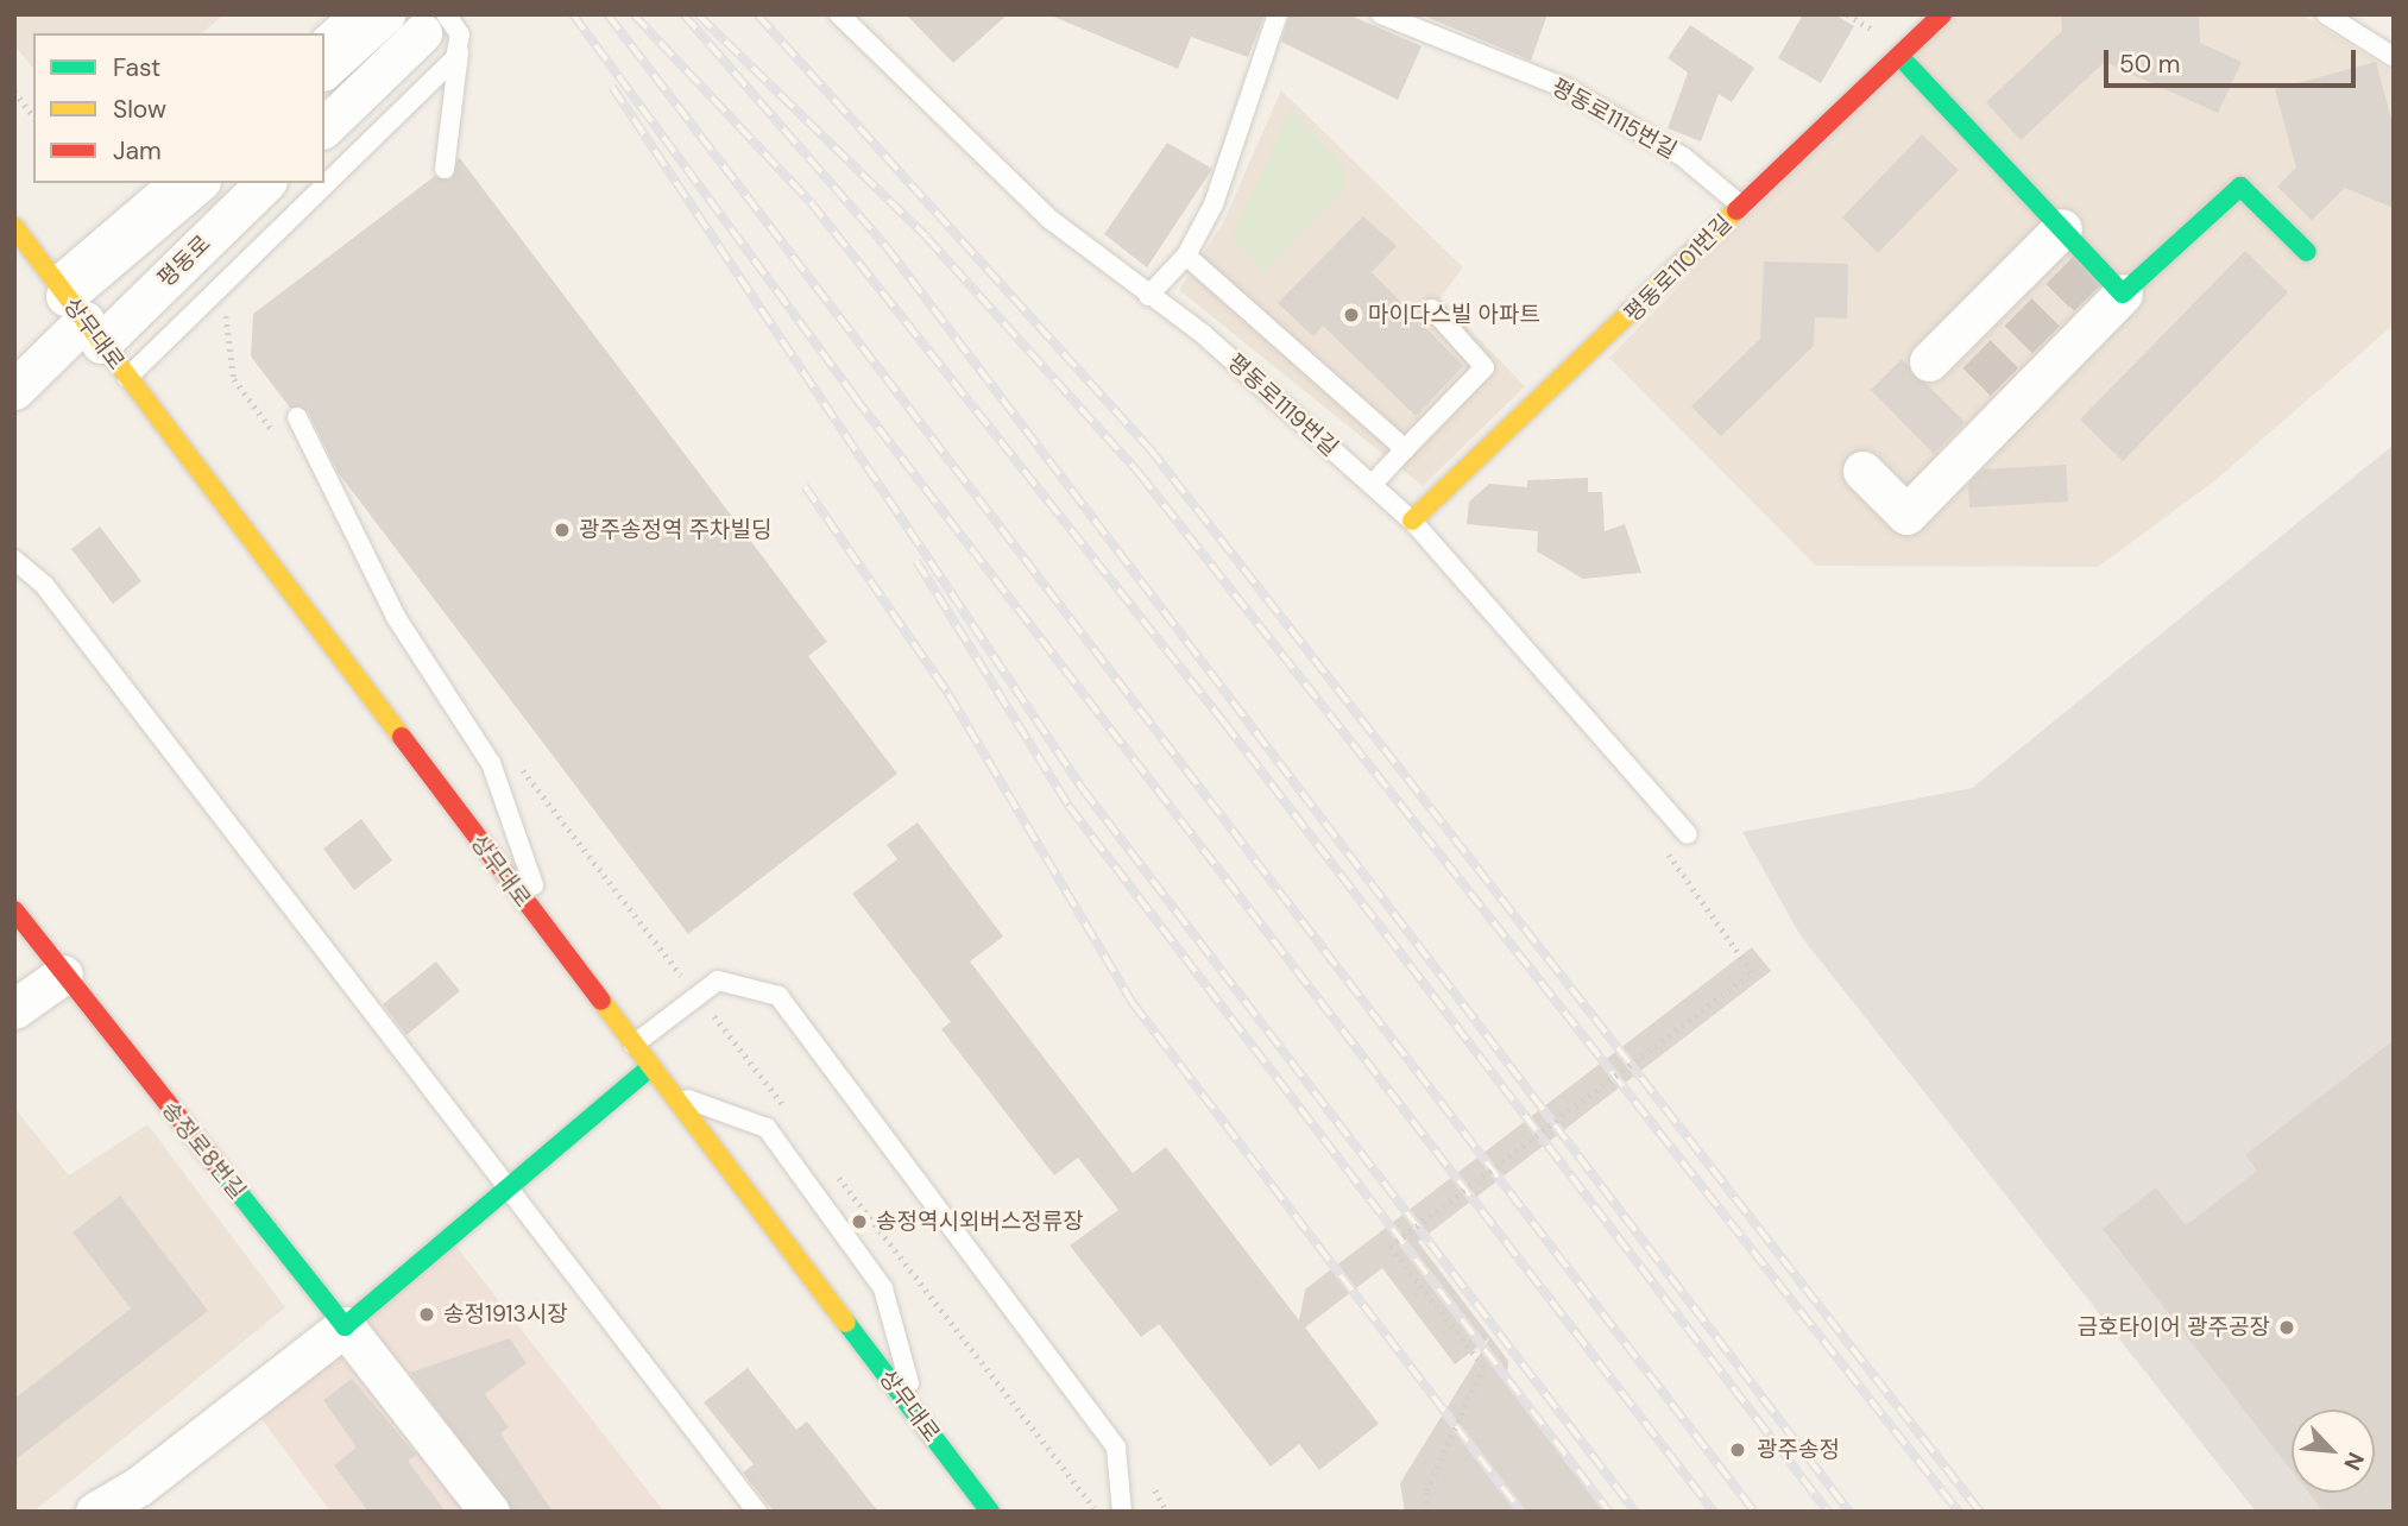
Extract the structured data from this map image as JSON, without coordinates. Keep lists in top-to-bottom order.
{
  "streets": {
    "street": [
      "평동로",
      "평동로1101번길",
      "상무대로",
      "송정로8번길"
    ],
    "lane": ["평동로1115번길", "평동로1119번길"]
  },
  "crossings": [
    ["평동로1115번길", "평동로1101번길"],
    ["평동로", "상무대로"],
    ["평동로1101번길", "평동로1119번길"]
  ],
  "places": [
    "마이다스빌 아파트",
    "광주송정역 주차빌딩",
    "송정역시외버스정류장",
    "송정1913시장",
    "금호타이어 광주공장",
    "광주송정"
  ],
  "legend": ["Fast", "Slow", "Jam"],
  "scale_bar": "50 m",
  "north": "bottom right"
}
